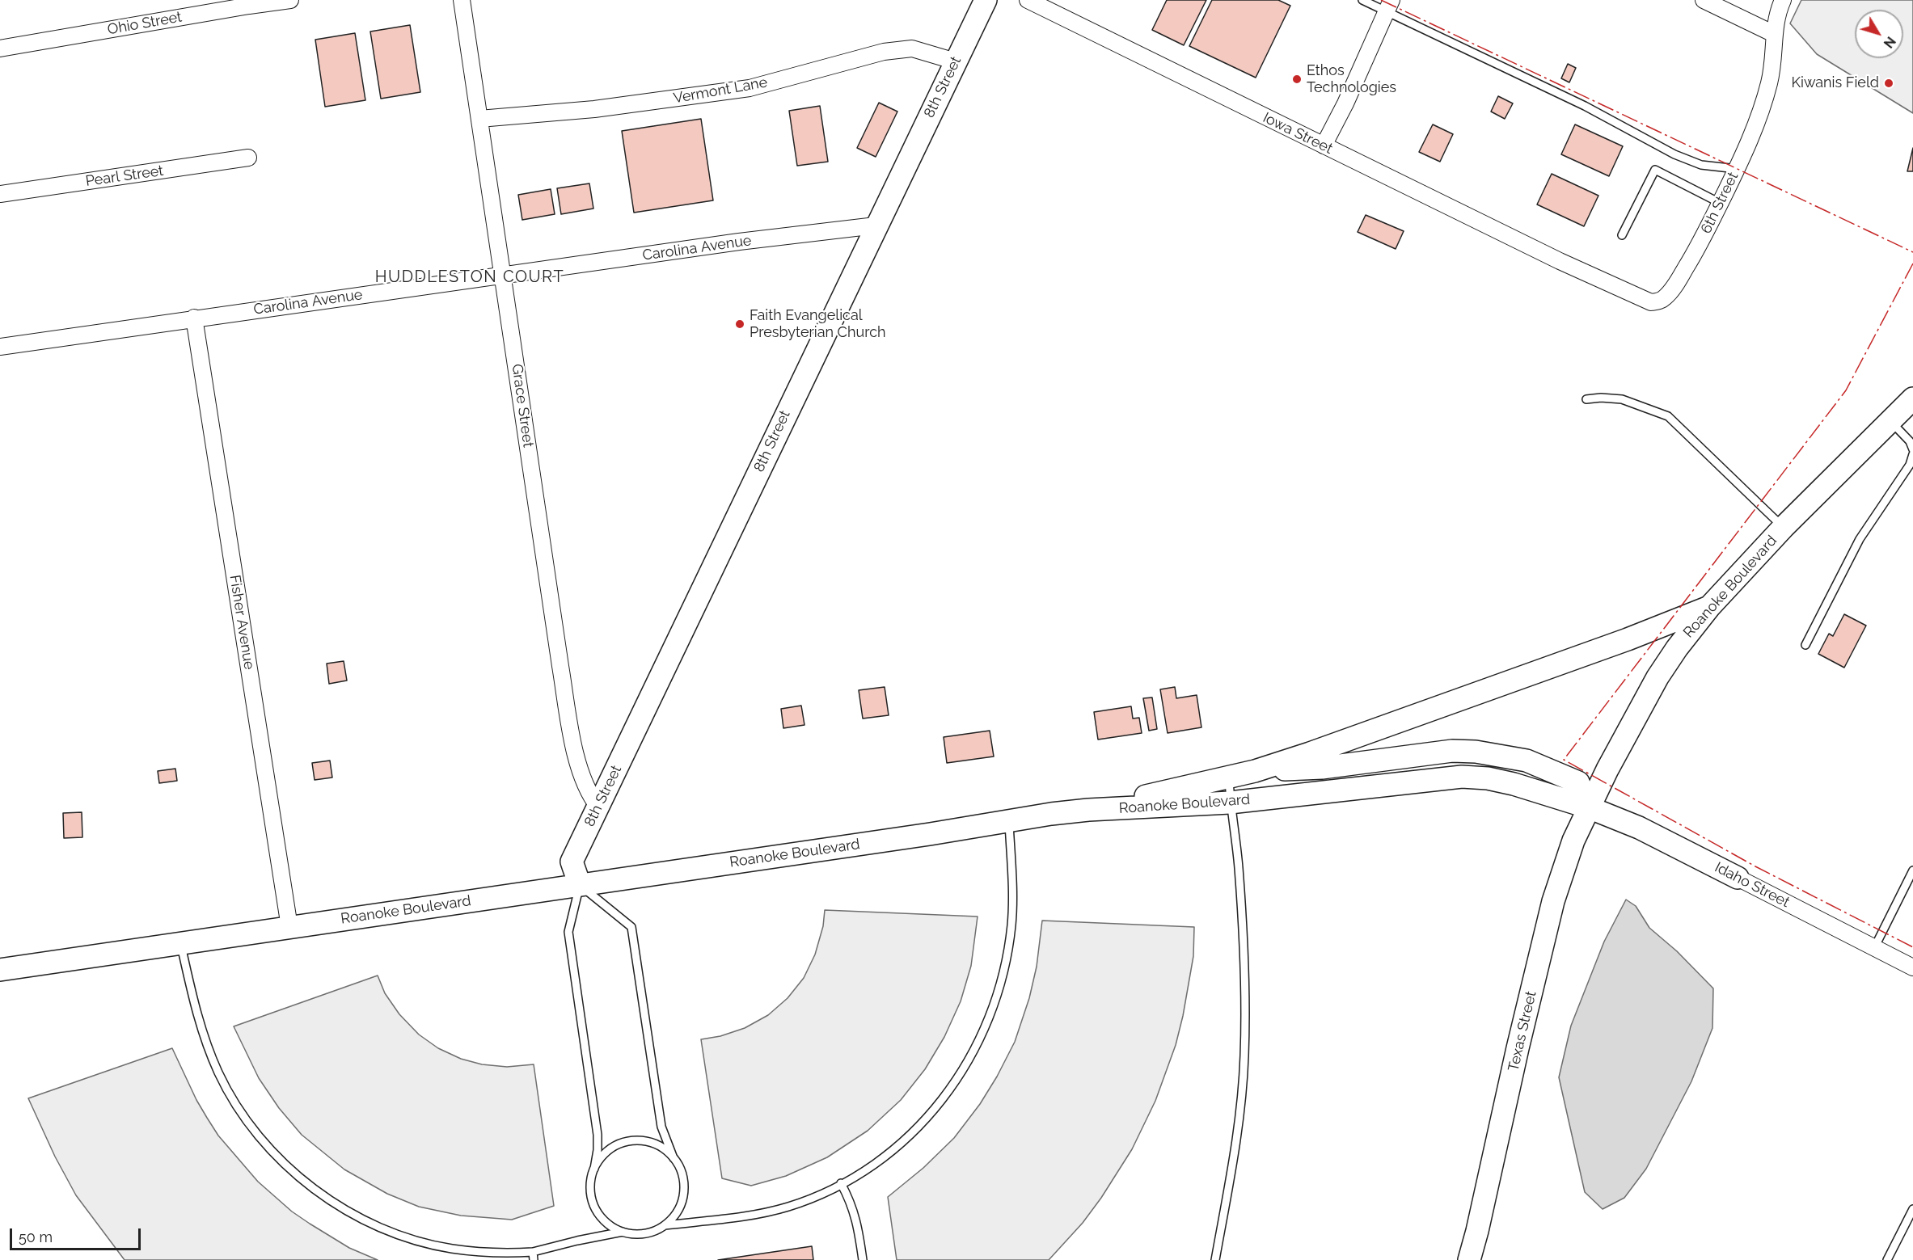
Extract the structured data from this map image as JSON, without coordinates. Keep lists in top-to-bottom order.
{
  "streets": {
    "main road": [
      "8th Street",
      "Roanoke Boulevard",
      "Idaho Street",
      "Texas Street"
    ],
    "street": [
      "Ohio Street",
      "Vermont Lane",
      "Iowa Street",
      "Pearl Street",
      "6th Street",
      "Carolina Avenue",
      "Grace Street",
      "Fisher Avenue"
    ]
  },
  "crossings": [
    ["8th Street", "Vermont Lane"],
    ["8th Street", "Carolina Avenue"],
    ["8th Street", "Grace Street"],
    ["8th Street", "Roanoke Boulevard"],
    ["Vermont Lane", "Grace Street"],
    ["Iowa Street", "6th Street"],
    ["Carolina Avenue", "Grace Street"],
    ["Carolina Avenue", "Fisher Avenue"],
    ["Roanoke Boulevard", "Fisher Avenue"],
    ["Roanoke Boulevard", "Idaho Street"],
    ["Roanoke Boulevard", "Texas Street"],
    ["Idaho Street", "Texas Street"]
  ],
  "districts": ["HUDDLESTON COURT"],
  "places": ["Ethos Technologies", "Kiwanis Field", "Faith Evangelical Presbyterian Church"],
  "scale_bar": "50 m",
  "north": "bottom right"
}
